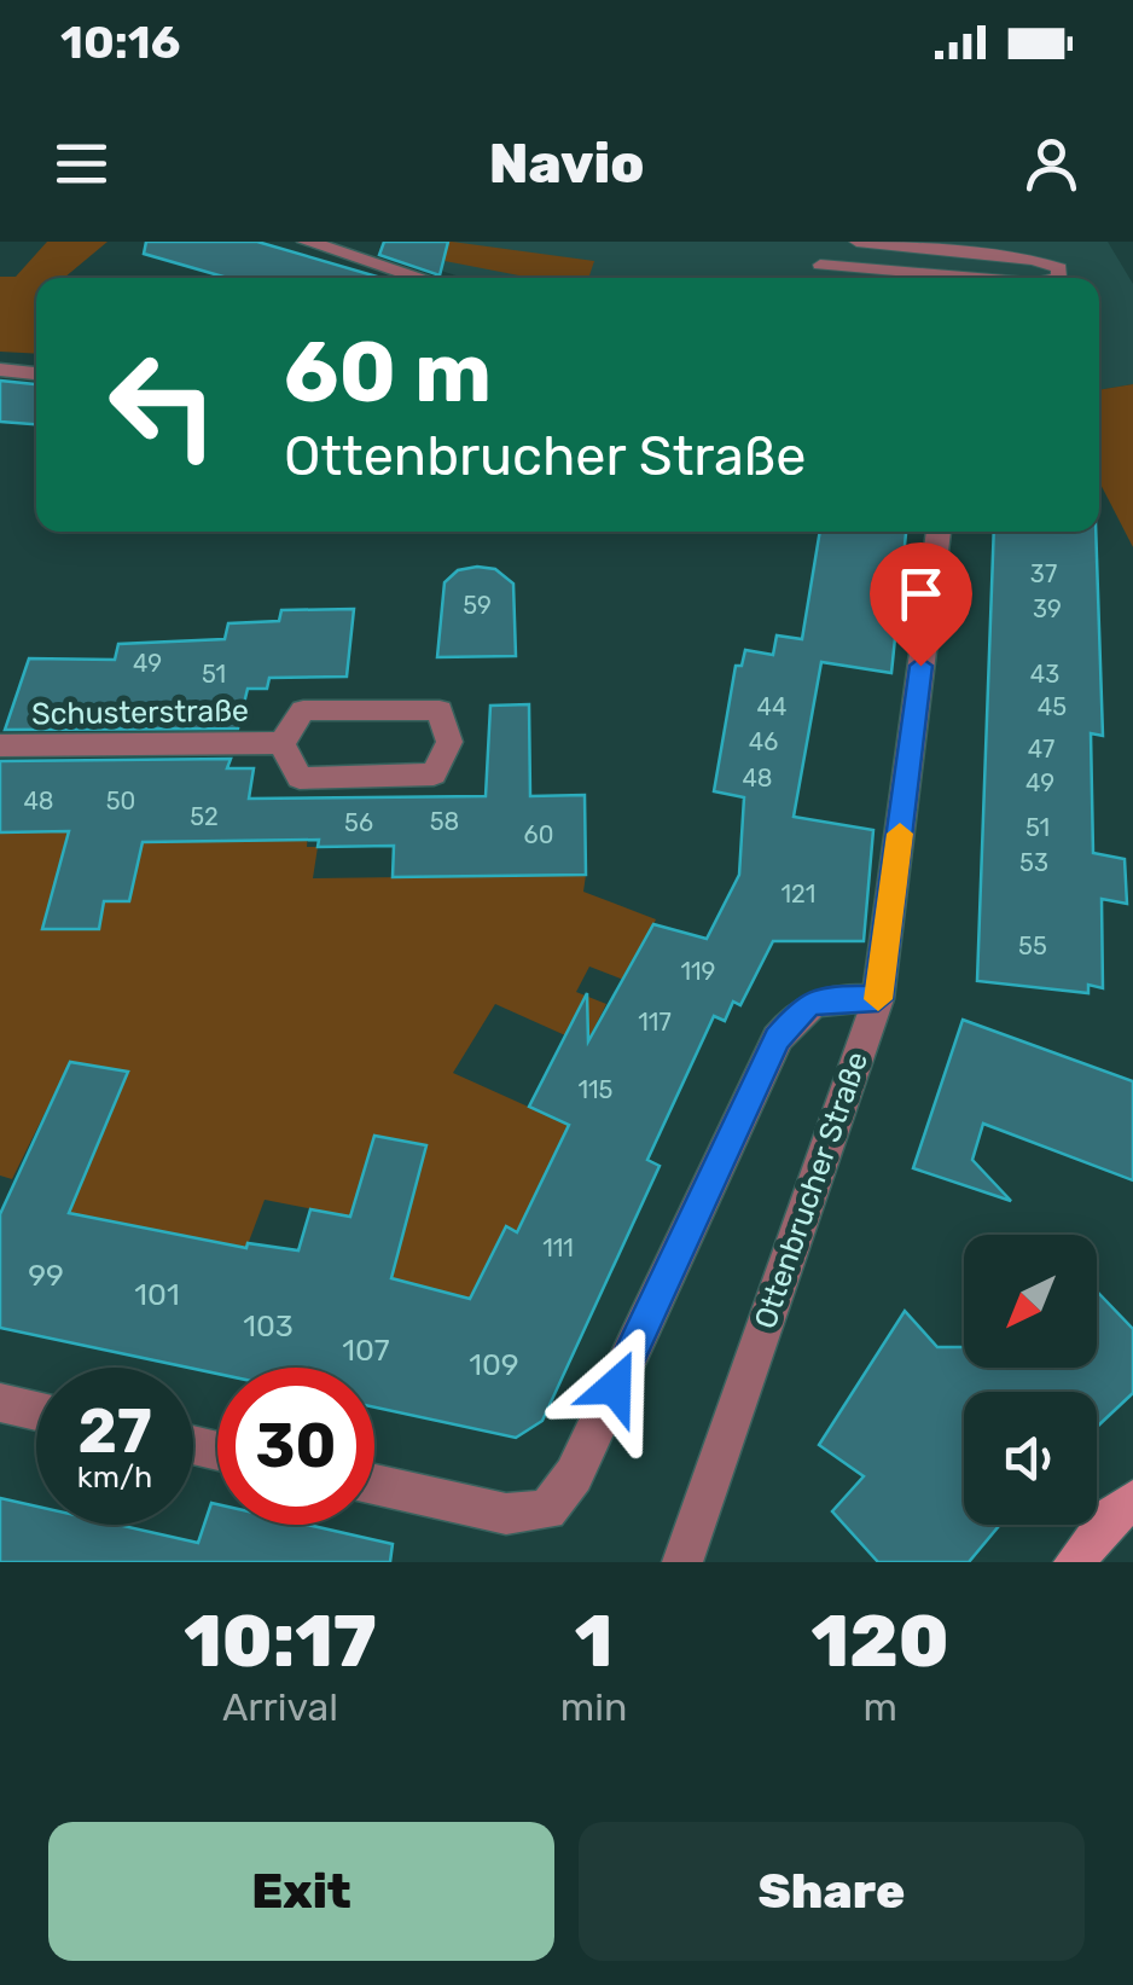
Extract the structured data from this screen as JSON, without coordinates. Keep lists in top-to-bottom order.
{
  "streets": {
    "street": ["Schusterstraße", "Ottenbrucher Straße"]
  },
  "house_numbers": [
    "37",
    "59",
    "39",
    "49",
    "51",
    "43",
    "44",
    "45",
    "46",
    "47",
    "48",
    "49",
    "48",
    "50",
    "52",
    "58",
    "56",
    "51",
    "60",
    "53",
    "121",
    "55",
    "119",
    "117",
    "115",
    "111",
    "99",
    "101",
    "103",
    "107",
    "109"
  ],
  "north": "bottom left",
  "page": {
    "status": "10:16",
    "header": "Navio",
    "turn": ["60 m", "Ottenbrucher Straße"],
    "speed": "27 km/h",
    "limit": "30",
    "eta": [
      "10:17",
      "Arrival",
      "1",
      "min",
      "120",
      "m"
    ],
    "buttons": ["Exit", "Share"]
  }
}
